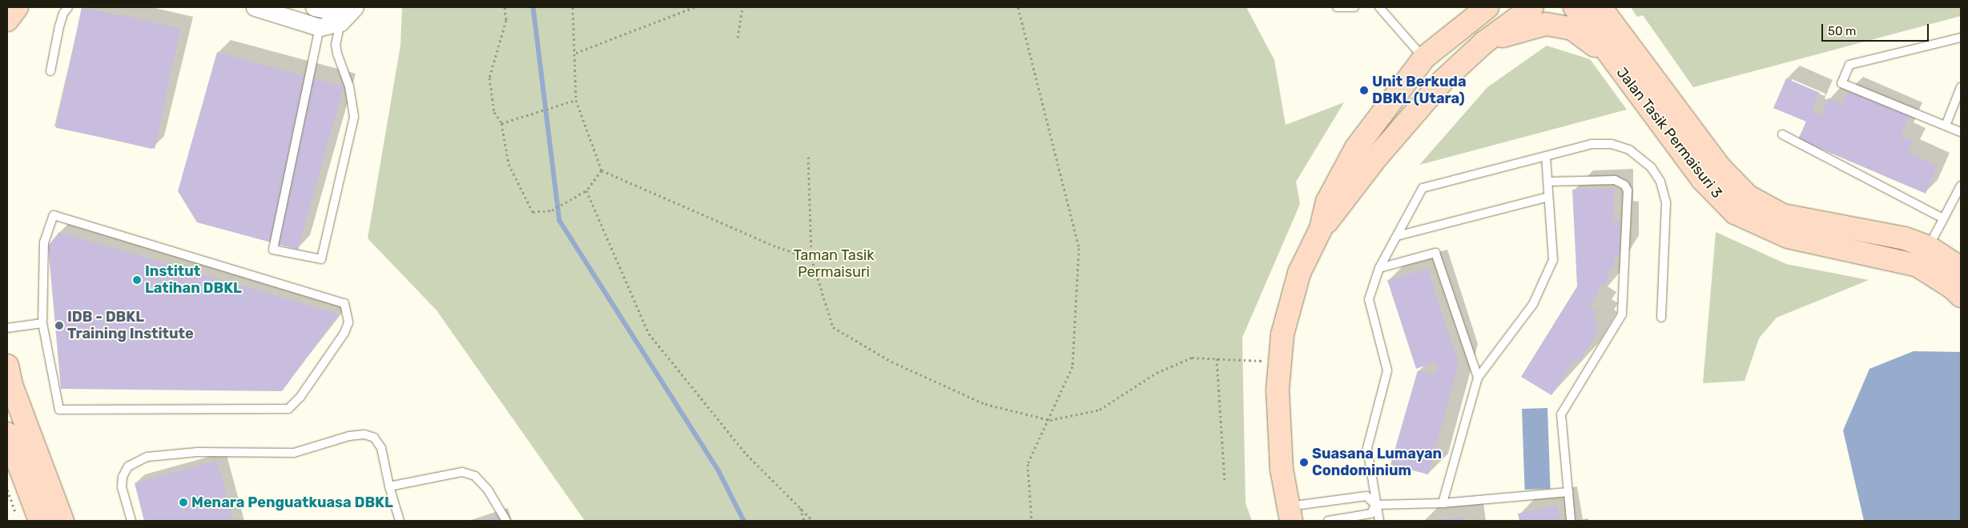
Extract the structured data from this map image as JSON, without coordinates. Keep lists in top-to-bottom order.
{
  "streets": {
    "street": ["Jalan Tasik Permaisuri 3"]
  },
  "parks": ["Taman Tasik Permaisuri"],
  "places": [
    "Unit Berkuda DBKL (Utara)",
    "Institut Latihan DBKL",
    "IDB - DBKL Training Institute",
    "Suasana Lumayan Condominium",
    "Menara Penguatkuasa DBKL"
  ],
  "scale_bar": "50 m"
}
